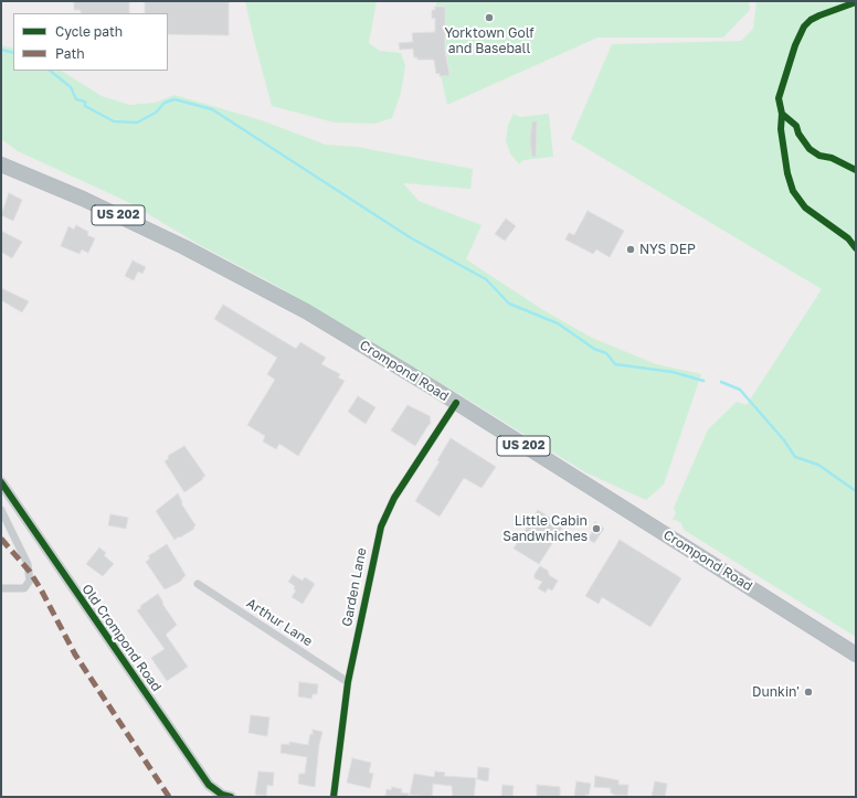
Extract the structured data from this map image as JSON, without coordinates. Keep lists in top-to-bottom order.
{
  "streets": {
    "highway": ["US 202", "Crompond Road"],
    "street": ["Garden Lane", "Arthur Lane", "Old Crompond Road"]
  },
  "crossings": [
    ["Crompond Road", "Garden Lane"],
    ["Garden Lane", "Arthur Lane"]
  ],
  "places": [
    "Yorktown Golf and Baseball",
    "NYS DEP",
    "Little Cabin Sandwhiches",
    "Dunkin'"
  ],
  "legend": ["Cycle path", "Path"]
}
